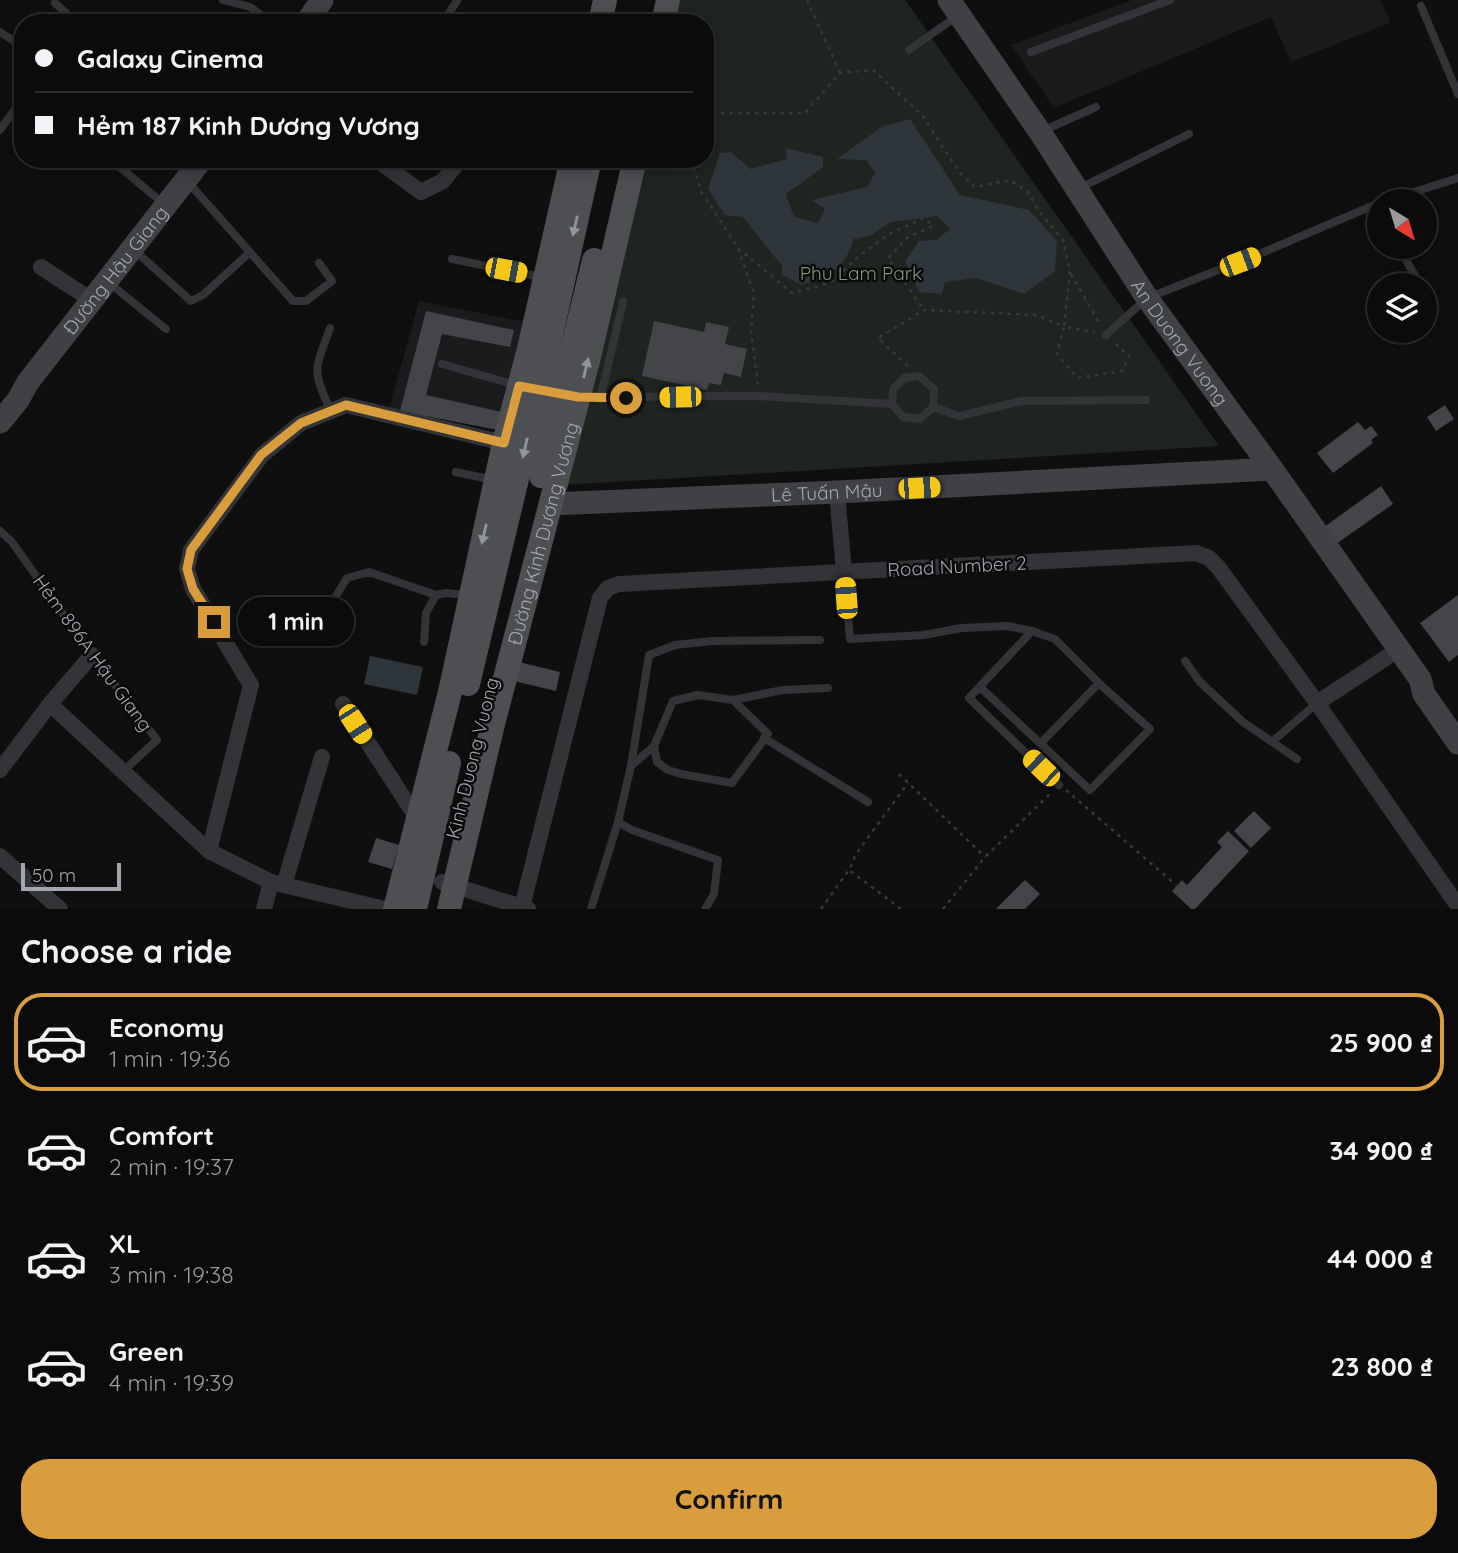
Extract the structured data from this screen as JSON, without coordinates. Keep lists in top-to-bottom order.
{
  "streets": {
    "main road": [
      "Đường Hậu Giang",
      "An Duong Vuong",
      "Lê Tuấn Mậu",
      "Đường Kinh Dương Vương",
      "Kinh Duong Vuong"
    ],
    "street": ["Road Number 2"],
    "lane": ["Hẻm 896A Hậu Giang"]
  },
  "crossings": [
    ["An Duong Vuong", "Lê Tuấn Mậu"],
    ["Lê Tuấn Mậu", "Kinh Duong Vuong"],
    ["Đường Kinh Dương Vương", "Road Number 2"],
    ["Đường Kinh Dương Vương", "Kinh Duong Vuong"],
    ["Road Number 2", "Kinh Duong Vuong"]
  ],
  "parks": ["Phu Lam Park"],
  "scale_bar": "50 m",
  "north": "bottom right",
  "page": {
    "banner": ["Galaxy Cinema", "Hẻm 187 Kinh Dương Vương"],
    "bubble": "1 min",
    "scale": "50 m",
    "heading": "Choose a ride",
    "list": [
      {
        "name": "Economy",
        "note": "1 min · 19:36",
        "value": "25 900 ₫"
      },
      {
        "name": "Comfort",
        "note": "2 min · 19:37",
        "value": "34 900 ₫"
      },
      {
        "name": "XL",
        "note": "3 min · 19:38",
        "value": "44 000 ₫"
      },
      {
        "name": "Green",
        "note": "4 min · 19:39",
        "value": "23 800 ₫"
      }
    ],
    "buttons": "Confirm"
  }
}
